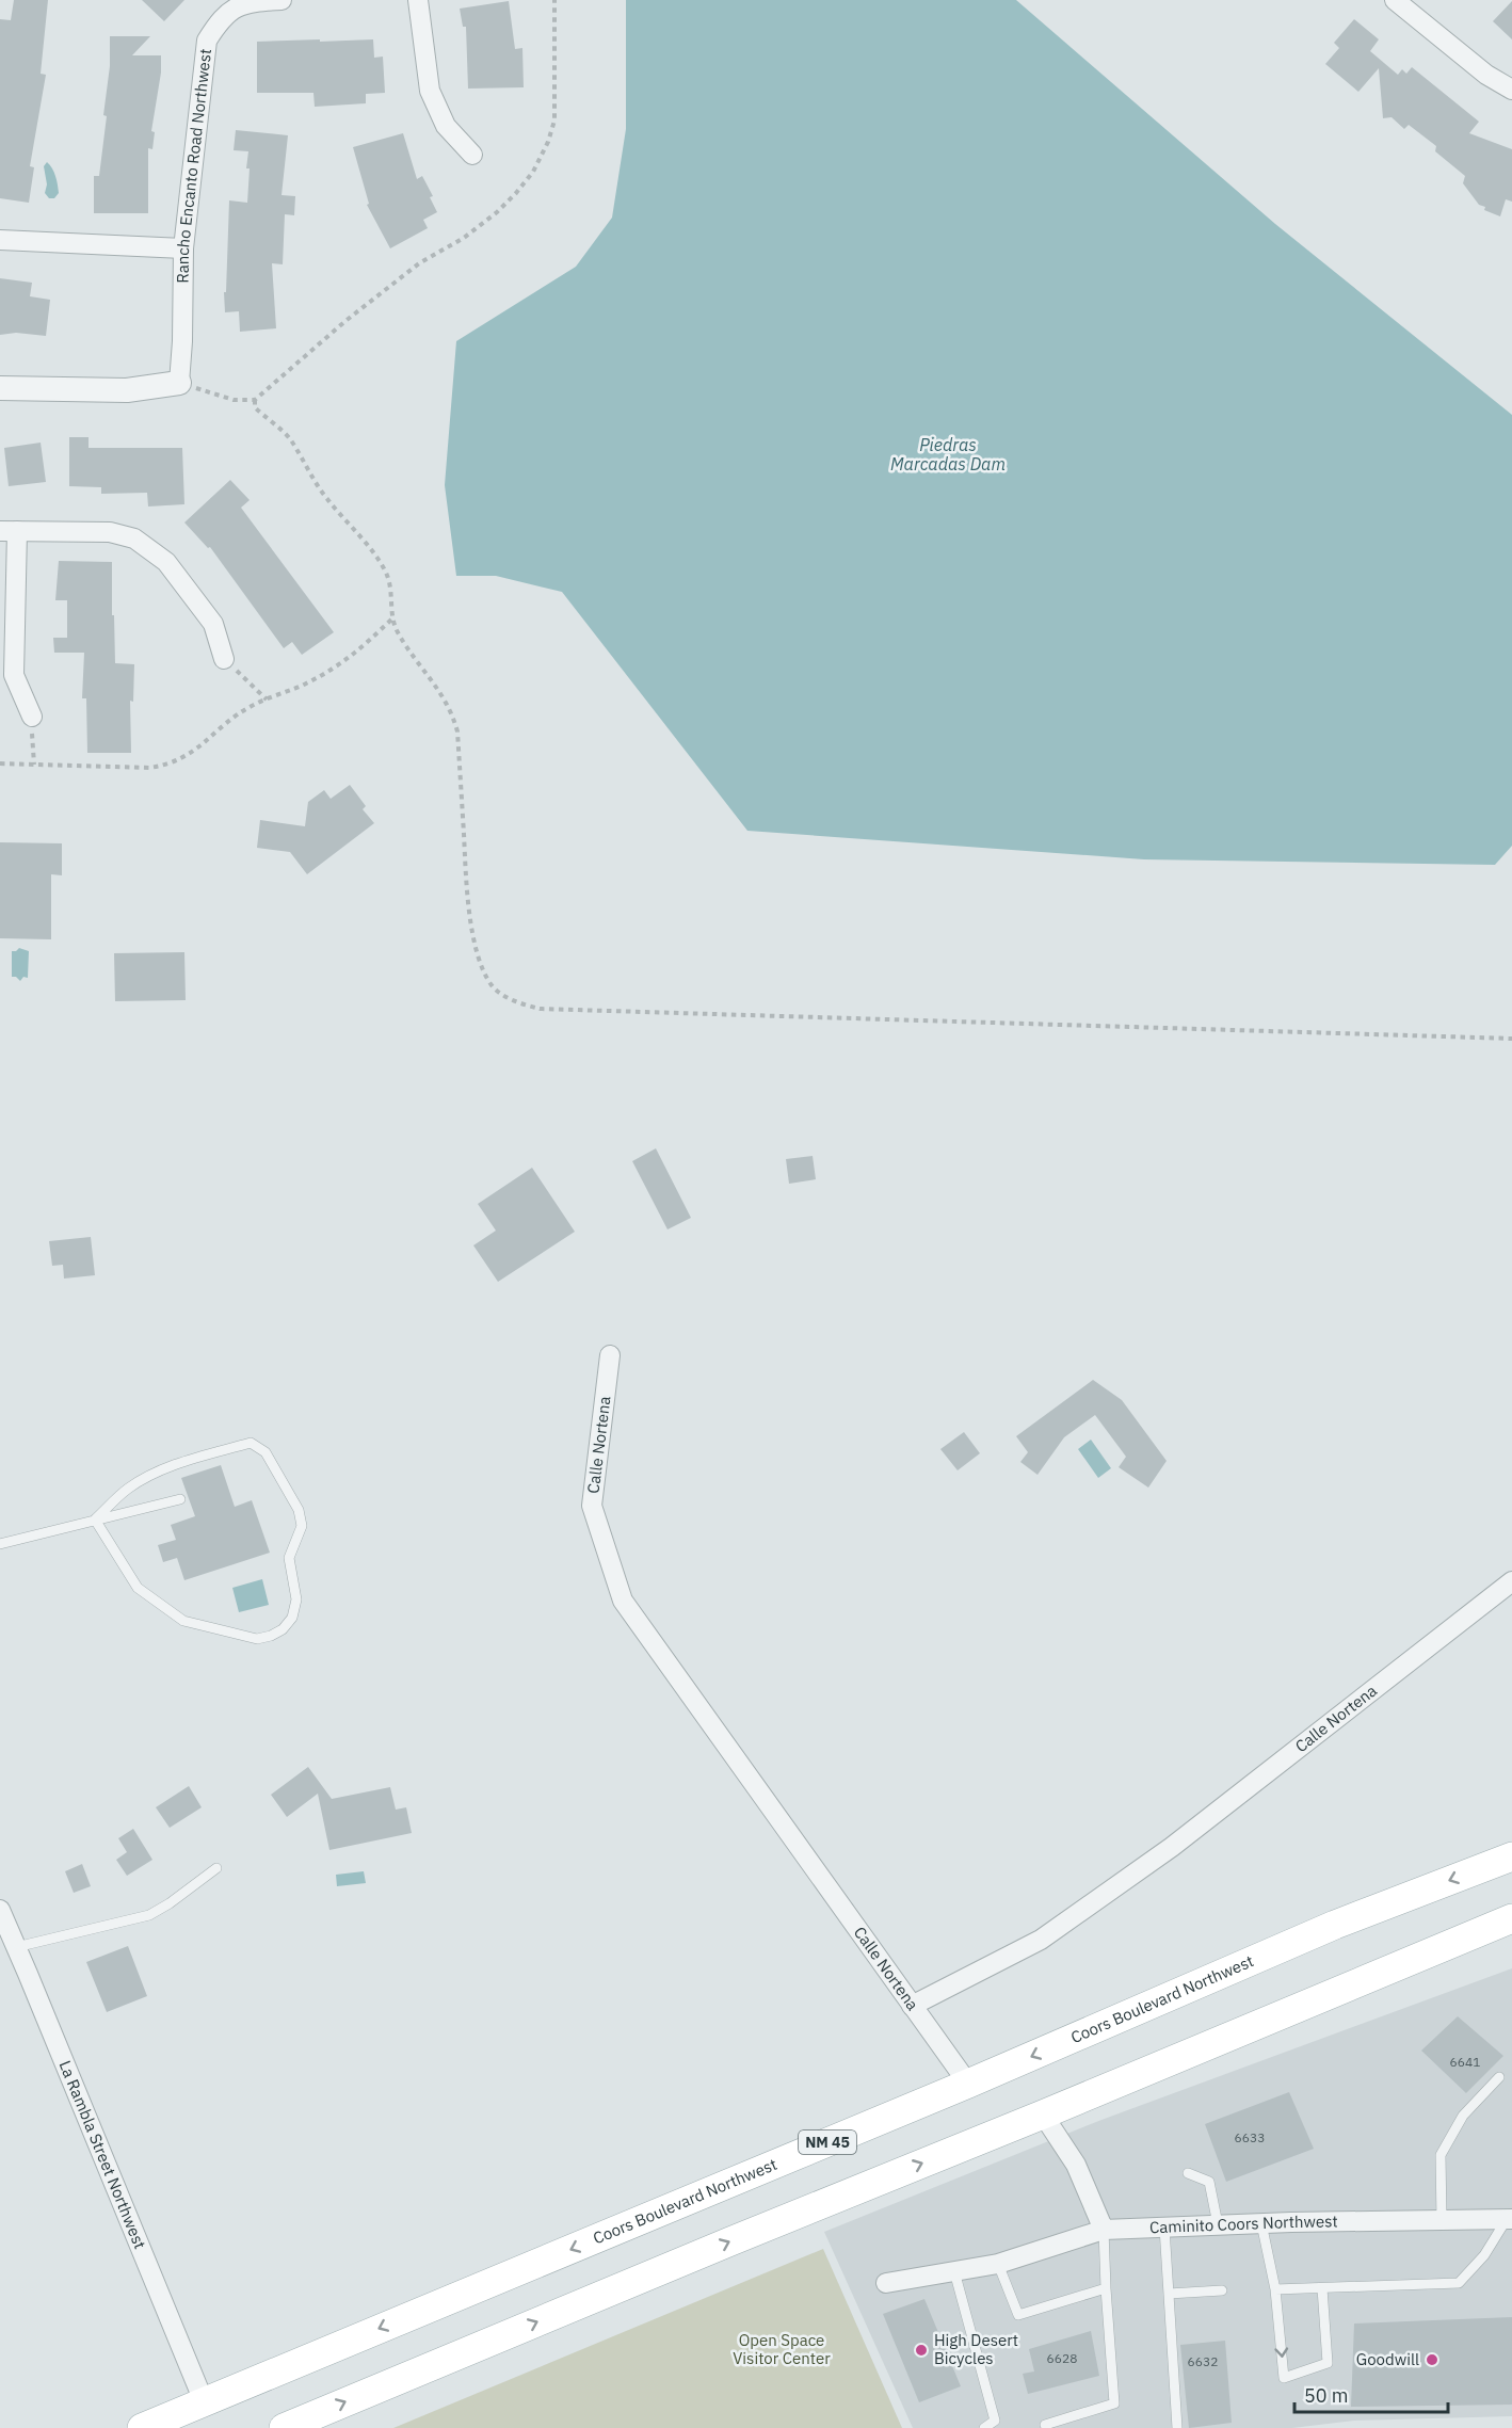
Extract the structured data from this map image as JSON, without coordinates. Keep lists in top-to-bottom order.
{
  "streets": {
    "main road": ["Coors Boulevard Northwest", "NM 45"],
    "street": [
      "Rancho Encanto Road Northwest",
      "Calle Nortena",
      "La Rambla Street Northwest",
      "Caminito Coors Northwest"
    ]
  },
  "crossings": [
    ["Coors Boulevard Northwest", "La Rambla Street Northwest"]
  ],
  "water": ["Piedras Marcadas Dam"],
  "parks": ["Open Space Visitor Center"],
  "places": ["High Desert Bicycles", "Goodwill"],
  "house_numbers": [
    "6641",
    "6633",
    "6628",
    "6632"
  ],
  "scale_bar": "50 m"
}
